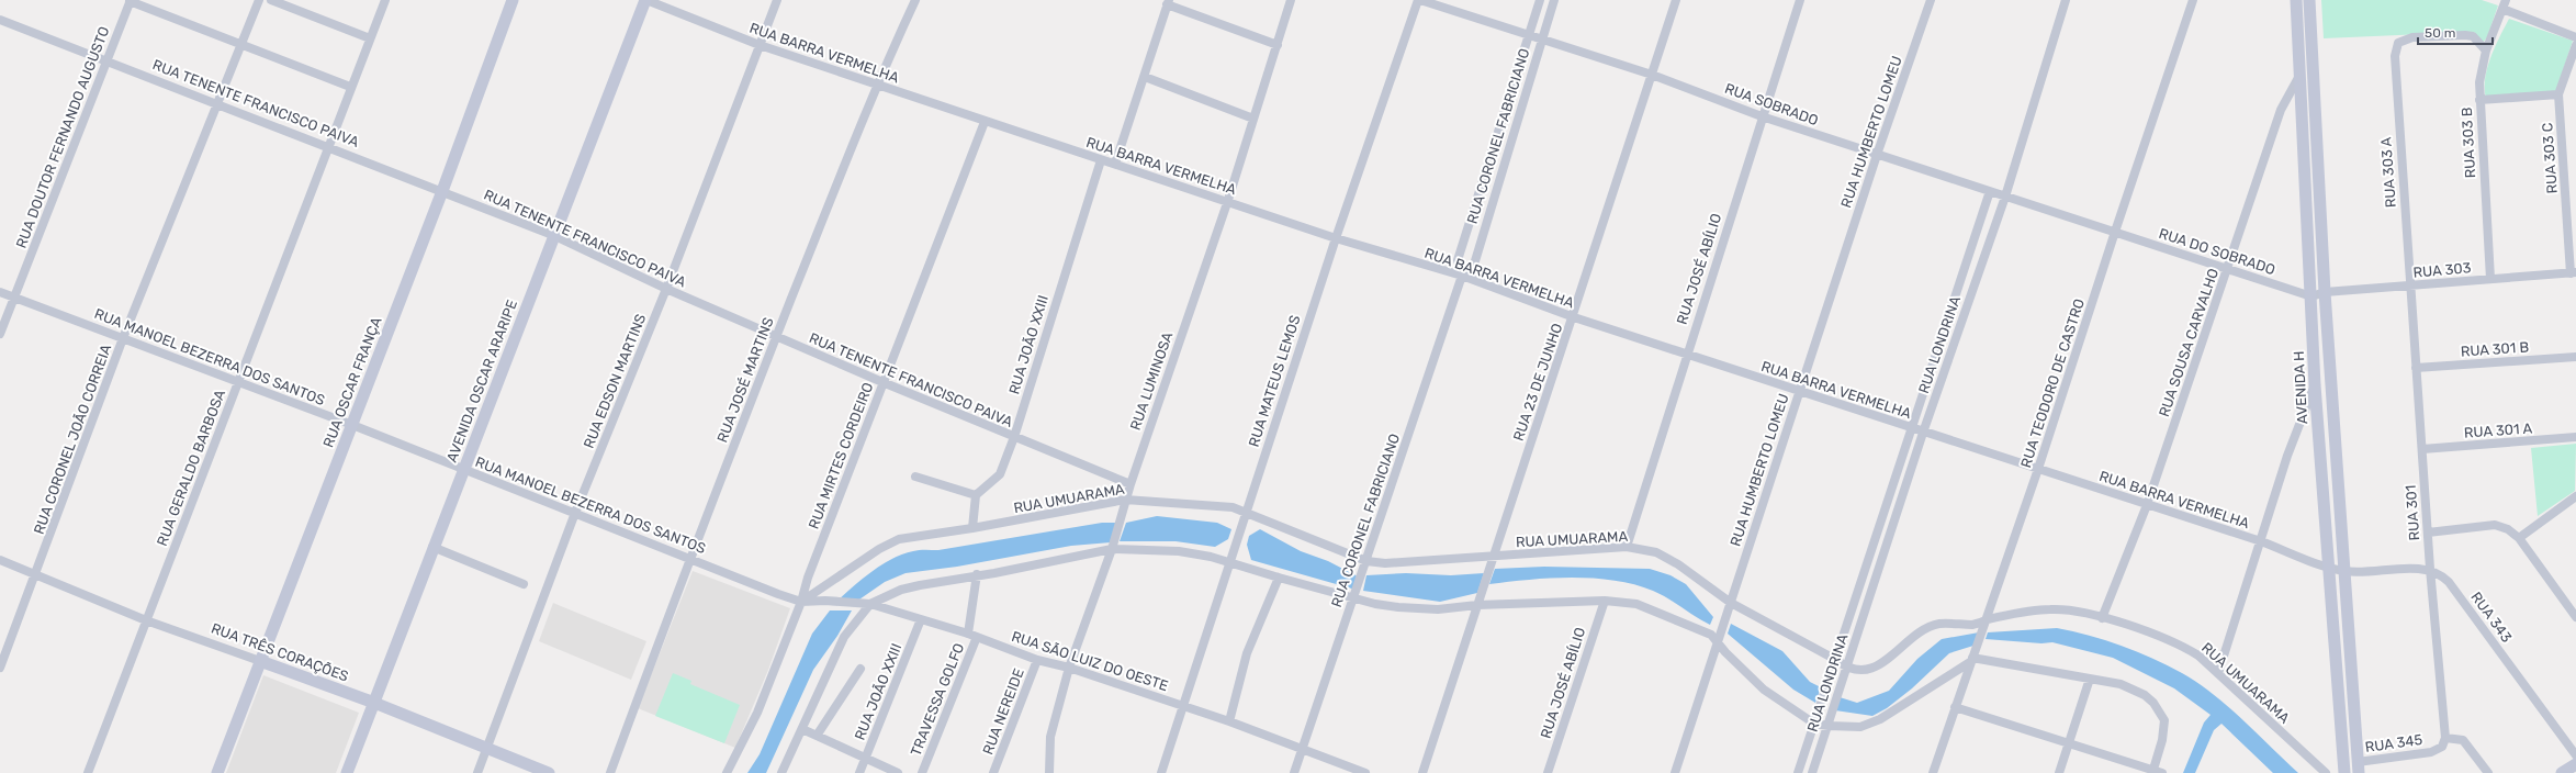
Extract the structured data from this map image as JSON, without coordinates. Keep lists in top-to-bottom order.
{
  "streets": {
    "street": [
      "RUA BARRA VERMELHA",
      "RUA TENENTE FRANCISCO PAIVA",
      "RUA SOBRADO",
      "RUA HUMBERTO LOMEU",
      "RUA CORONEL FABRICIANO",
      "RUA DOUTOR FERNANDO AUGUSTO",
      "RUA 303 B",
      "RUA 303 C",
      "RUA 303 A",
      "RUA DO SOBRADO",
      "RUA JOSÉ ABÍLIO",
      "RUA 303",
      "RUA SOUSA CARVALHO",
      "RUA JOÃO XXIII",
      "RUA LONDRINA",
      "RUA 301 B",
      "RUA MANOEL BEZERRA DOS SANTOS",
      "RUA JOSÉ MARTINS",
      "AVENIDA OSCAR ARARIPE",
      "RUA EDSON MARTINS",
      "RUA LUMINOSA",
      "RUA MATEUS LEMOS",
      "RUA OSCAR FRANÇA",
      "RUA 23 DE JUNHO",
      "RUA TEODORO DE CASTRO",
      "AVENIDA H",
      "RUA 301 A",
      "RUA CORONEL JOÃO CORREIA",
      "RUA MIRTES CORDEIRO",
      "RUA GERALDO BARBOSA",
      "RUA UMUARAMA",
      "RUA 301",
      "RUA 343",
      "RUA TRÊS CORAÇÕES",
      "RUA SÃO LUIZ DO OESTE",
      "TRAVESSA GOLFO",
      "RUA NEREIDE",
      "RUA 345"
    ]
  },
  "crossings": [
    ["RUA BARRA VERMELHA", "RUA HUMBERTO LOMEU"],
    ["RUA BARRA VERMELHA", "RUA CORONEL FABRICIANO"],
    ["RUA BARRA VERMELHA", "RUA JOSÉ ABÍLIO"],
    ["RUA BARRA VERMELHA", "RUA SOUSA CARVALHO"],
    ["RUA BARRA VERMELHA", "RUA JOÃO XXIII"],
    ["RUA BARRA VERMELHA", "RUA LONDRINA"],
    ["RUA BARRA VERMELHA", "RUA JOSÉ MARTINS"],
    ["RUA BARRA VERMELHA", "AVENIDA OSCAR ARARIPE"],
    ["RUA BARRA VERMELHA", "RUA EDSON MARTINS"],
    ["RUA BARRA VERMELHA", "RUA LUMINOSA"],
    ["RUA BARRA VERMELHA", "RUA MATEUS LEMOS"],
    ["RUA BARRA VERMELHA", "RUA 23 DE JUNHO"],
    ["RUA BARRA VERMELHA", "RUA TEODORO DE CASTRO"],
    ["RUA BARRA VERMELHA", "AVENIDA H"],
    ["RUA BARRA VERMELHA", "RUA MIRTES CORDEIRO"],
    ["RUA TENENTE FRANCISCO PAIVA", "RUA DOUTOR FERNANDO AUGUSTO"],
    ["RUA TENENTE FRANCISCO PAIVA", "RUA JOÃO XXIII"],
    ["RUA TENENTE FRANCISCO PAIVA", "RUA JOSÉ MARTINS"],
    ["RUA TENENTE FRANCISCO PAIVA", "AVENIDA OSCAR ARARIPE"],
    ["RUA TENENTE FRANCISCO PAIVA", "RUA EDSON MARTINS"],
    ["RUA TENENTE FRANCISCO PAIVA", "RUA LUMINOSA"],
    ["RUA TENENTE FRANCISCO PAIVA", "RUA OSCAR FRANÇA"],
    ["RUA TENENTE FRANCISCO PAIVA", "RUA CORONEL JOÃO CORREIA"],
    ["RUA TENENTE FRANCISCO PAIVA", "RUA MIRTES CORDEIRO"],
    ["RUA TENENTE FRANCISCO PAIVA", "RUA GERALDO BARBOSA"],
    ["RUA SOBRADO", "RUA HUMBERTO LOMEU"],
    ["RUA SOBRADO", "RUA CORONEL FABRICIANO"],
    ["RUA SOBRADO", "RUA DO SOBRADO"],
    ["RUA SOBRADO", "RUA JOSÉ ABÍLIO"],
    ["RUA SOBRADO", "RUA LONDRINA"],
    ["RUA SOBRADO", "RUA MATEUS LEMOS"],
    ["RUA SOBRADO", "RUA 23 DE JUNHO"],
    ["RUA SOBRADO", "RUA TEODORO DE CASTRO"],
    ["RUA HUMBERTO LOMEU", "RUA UMUARAMA"],
    ["RUA CORONEL FABRICIANO", "RUA UMUARAMA"],
    ["RUA CORONEL FABRICIANO", "RUA SÃO LUIZ DO OESTE"],
    ["RUA DOUTOR FERNANDO AUGUSTO", "RUA MANOEL BEZERRA DOS SANTOS"],
    ["RUA 303 B", "RUA 303 A"],
    ["RUA 303 B", "RUA 303"],
    ["RUA 303 C", "RUA 303"],
    ["RUA 303 A", "RUA 303"],
    ["RUA 303 A", "RUA 301"],
    ["RUA DO SOBRADO", "RUA 303"],
    ["RUA DO SOBRADO", "RUA SOUSA CARVALHO"],
    ["RUA DO SOBRADO", "RUA TEODORO DE CASTRO"],
    ["RUA DO SOBRADO", "AVENIDA H"],
    ["RUA JOSÉ ABÍLIO", "RUA UMUARAMA"],
    ["RUA 303", "AVENIDA H"],
    ["RUA 303", "RUA 301"],
    ["RUA SOUSA CARVALHO", "AVENIDA H"],
    ["RUA SOUSA CARVALHO", "RUA UMUARAMA"],
    ["RUA JOÃO XXIII", "RUA SÃO LUIZ DO OESTE"],
    ["RUA LONDRINA", "RUA UMUARAMA"],
    ["RUA 301 B", "RUA 301"],
    ["RUA MANOEL BEZERRA DOS SANTOS", "RUA JOSÉ MARTINS"],
    ["RUA MANOEL BEZERRA DOS SANTOS", "AVENIDA OSCAR ARARIPE"],
    ["RUA MANOEL BEZERRA DOS SANTOS", "RUA EDSON MARTINS"],
    ["RUA MANOEL BEZERRA DOS SANTOS", "RUA OSCAR FRANÇA"],
    ["RUA MANOEL BEZERRA DOS SANTOS", "RUA CORONEL JOÃO CORREIA"],
    ["RUA MANOEL BEZERRA DOS SANTOS", "RUA MIRTES CORDEIRO"],
    ["RUA MANOEL BEZERRA DOS SANTOS", "RUA GERALDO BARBOSA"],
    ["RUA MANOEL BEZERRA DOS SANTOS", "RUA UMUARAMA"],
    ["RUA MANOEL BEZERRA DOS SANTOS", "RUA SÃO LUIZ DO OESTE"],
    ["AVENIDA OSCAR ARARIPE", "RUA TRÊS CORAÇÕES"],
    ["RUA EDSON MARTINS", "RUA TRÊS CORAÇÕES"],
    ["RUA LUMINOSA", "RUA UMUARAMA"],
    ["RUA LUMINOSA", "RUA SÃO LUIZ DO OESTE"],
    ["RUA MATEUS LEMOS", "RUA UMUARAMA"],
    ["RUA MATEUS LEMOS", "RUA SÃO LUIZ DO OESTE"],
    ["RUA OSCAR FRANÇA", "RUA TRÊS CORAÇÕES"],
    ["RUA 23 DE JUNHO", "RUA UMUARAMA"],
    ["RUA TEODORO DE CASTRO", "RUA UMUARAMA"],
    ["RUA 301 A", "RUA 301"],
    ["RUA CORONEL JOÃO CORREIA", "RUA TRÊS CORAÇÕES"],
    ["RUA MIRTES CORDEIRO", "RUA UMUARAMA"],
    ["RUA MIRTES CORDEIRO", "RUA SÃO LUIZ DO OESTE"],
    ["RUA GERALDO BARBOSA", "RUA TRÊS CORAÇÕES"],
    ["RUA UMUARAMA", "RUA SÃO LUIZ DO OESTE"],
    ["RUA 301", "RUA 343"],
    ["RUA 301", "RUA 345"],
    ["RUA SÃO LUIZ DO OESTE", "TRAVESSA GOLFO"],
    ["RUA SÃO LUIZ DO OESTE", "RUA NEREIDE"]
  ],
  "scale_bar": "50 m"
}
